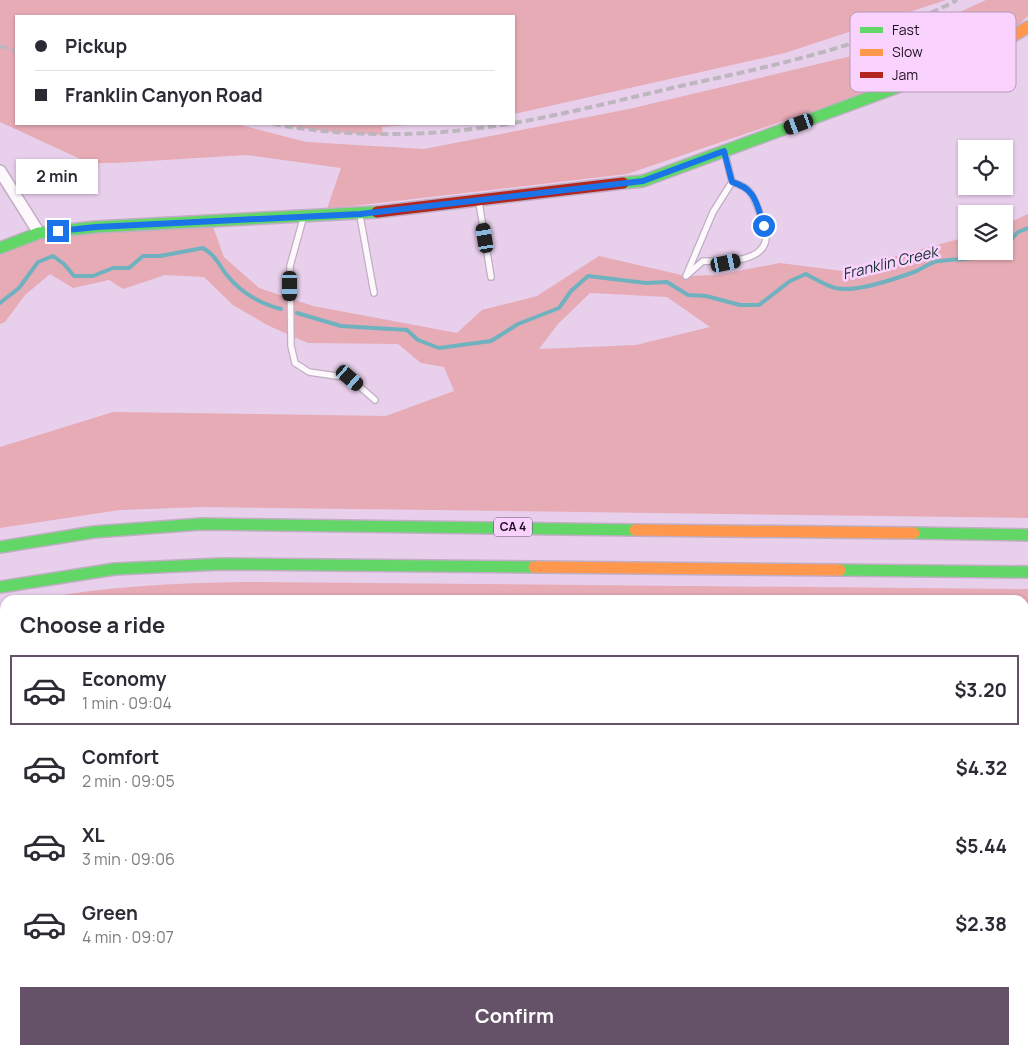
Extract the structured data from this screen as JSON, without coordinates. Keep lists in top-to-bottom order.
{
  "streets": {
    "main road": ["CA 4"]
  },
  "water": ["Franklin Creek"],
  "legend": ["Fast", "Slow", "Jam"],
  "page": {
    "banner": ["Pickup", "Franklin Canyon Road"],
    "bubble": "2 min",
    "heading": "Choose a ride",
    "list": [
      {
        "name": "Economy",
        "note": "1 min · 09:04",
        "value": "$3.20"
      },
      {
        "name": "Comfort",
        "note": "2 min · 09:05",
        "value": "$4.32"
      },
      {
        "name": "XL",
        "note": "3 min · 09:06",
        "value": "$5.44"
      },
      {
        "name": "Green",
        "note": "4 min · 09:07",
        "value": "$2.38"
      }
    ],
    "buttons": "Confirm"
  }
}
